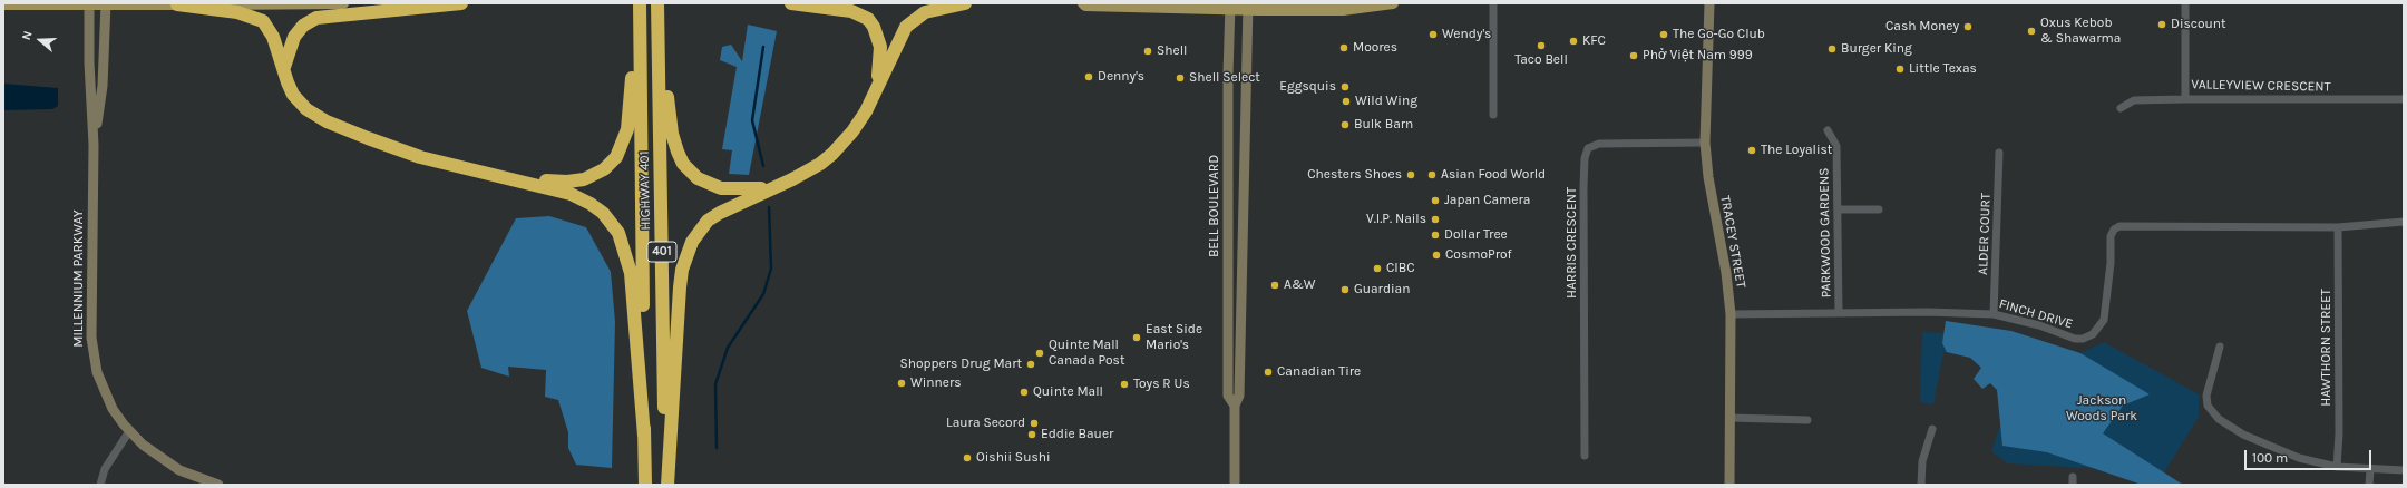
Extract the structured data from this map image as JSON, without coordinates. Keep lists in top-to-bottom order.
{
  "streets": {
    "highway": ["HIGHWAY 401", "401"],
    "street": [
      "VALLEYVIEW CRESCENT",
      "BELL BOULEVARD",
      "PARKWOOD GARDENS",
      "ALDER COURT",
      "TRACEY STREET",
      "HARRIS CRESCENT",
      "MILLENNIUM PARKWAY",
      "FINCH DRIVE",
      "HAWTHORN STREET"
    ]
  },
  "crossings": [
    ["PARKWOOD GARDENS", "FINCH DRIVE"],
    ["ALDER COURT", "FINCH DRIVE"],
    ["TRACEY STREET", "HARRIS CRESCENT"],
    ["TRACEY STREET", "FINCH DRIVE"],
    ["FINCH DRIVE", "HAWTHORN STREET"]
  ],
  "parks": ["Jackson Woods Park"],
  "places": [
    "Discount",
    "Cash Money",
    "Oxus Kebob & Shawarma",
    "Wendy's",
    "The Go-Go Club",
    "KFC",
    "Taco Bell",
    "Moores",
    "Burger King",
    "Shell",
    "Phở Việt Nam 999",
    "Little Texas",
    "Denny's",
    "Shell Select",
    "Eggsquis",
    "Wild Wing",
    "Bulk Barn",
    "The Loyalist",
    "Chesters Shoes",
    "Asian Food World",
    "Japan Camera",
    "V.I.P. Nails",
    "Dollar Tree",
    "CosmoProf",
    "CIBC",
    "A&W",
    "Guardian",
    "East Side Mario's",
    "Quinte Mall Canada Post",
    "Shoppers Drug Mart",
    "Canadian Tire",
    "Winners",
    "Toys R Us",
    "Quinte Mall",
    "Laura Secord",
    "Eddie Bauer",
    "Oishii Sushi"
  ],
  "scale_bar": "100 m",
  "north": "left"
}
